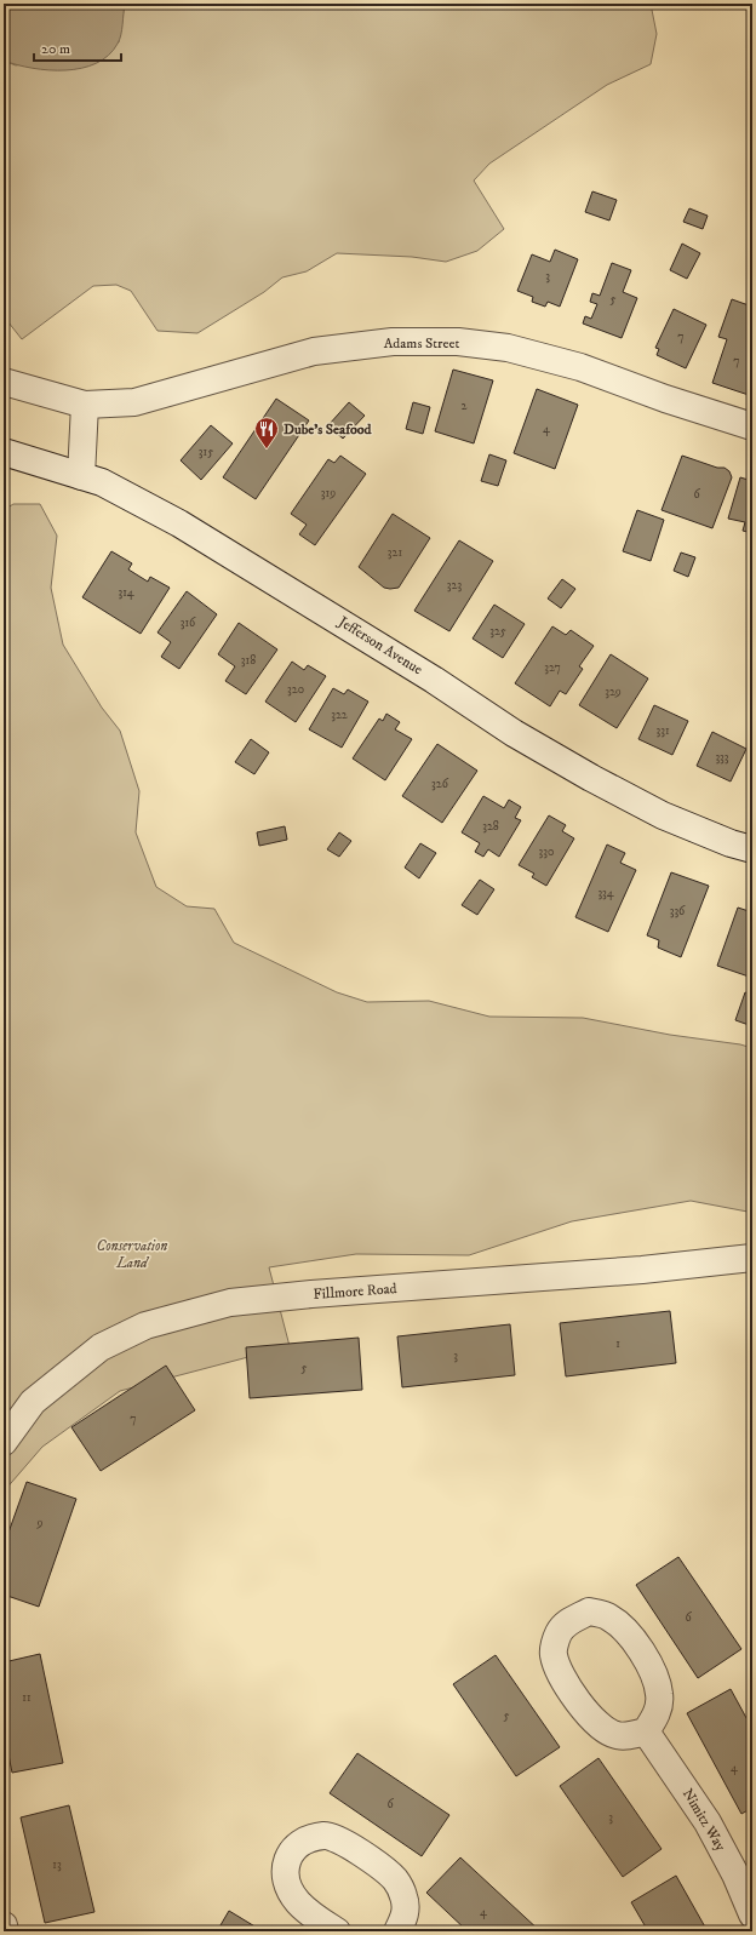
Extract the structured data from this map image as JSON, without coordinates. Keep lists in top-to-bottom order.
{
  "streets": {
    "street": [
      "Adams Street",
      "Jefferson Avenue",
      "Fillmore Road",
      "Nimitz Way"
    ]
  },
  "parks": ["Conservation Land"],
  "places": {
    "restaurant": ["Dube's Seafood"]
  },
  "house_numbers": [
    "3",
    "5",
    "7",
    "7",
    "2",
    "4",
    "315",
    "319",
    "6",
    "321",
    "323",
    "314",
    "316",
    "325",
    "318",
    "327",
    "320",
    "329",
    "322",
    "331",
    "333",
    "326",
    "328",
    "330",
    "334",
    "336",
    "1",
    "3",
    "5",
    "7",
    "9",
    "6",
    "11",
    "5",
    "4",
    "6",
    "3",
    "13",
    "4"
  ],
  "scale_bar": "20 m"
}
